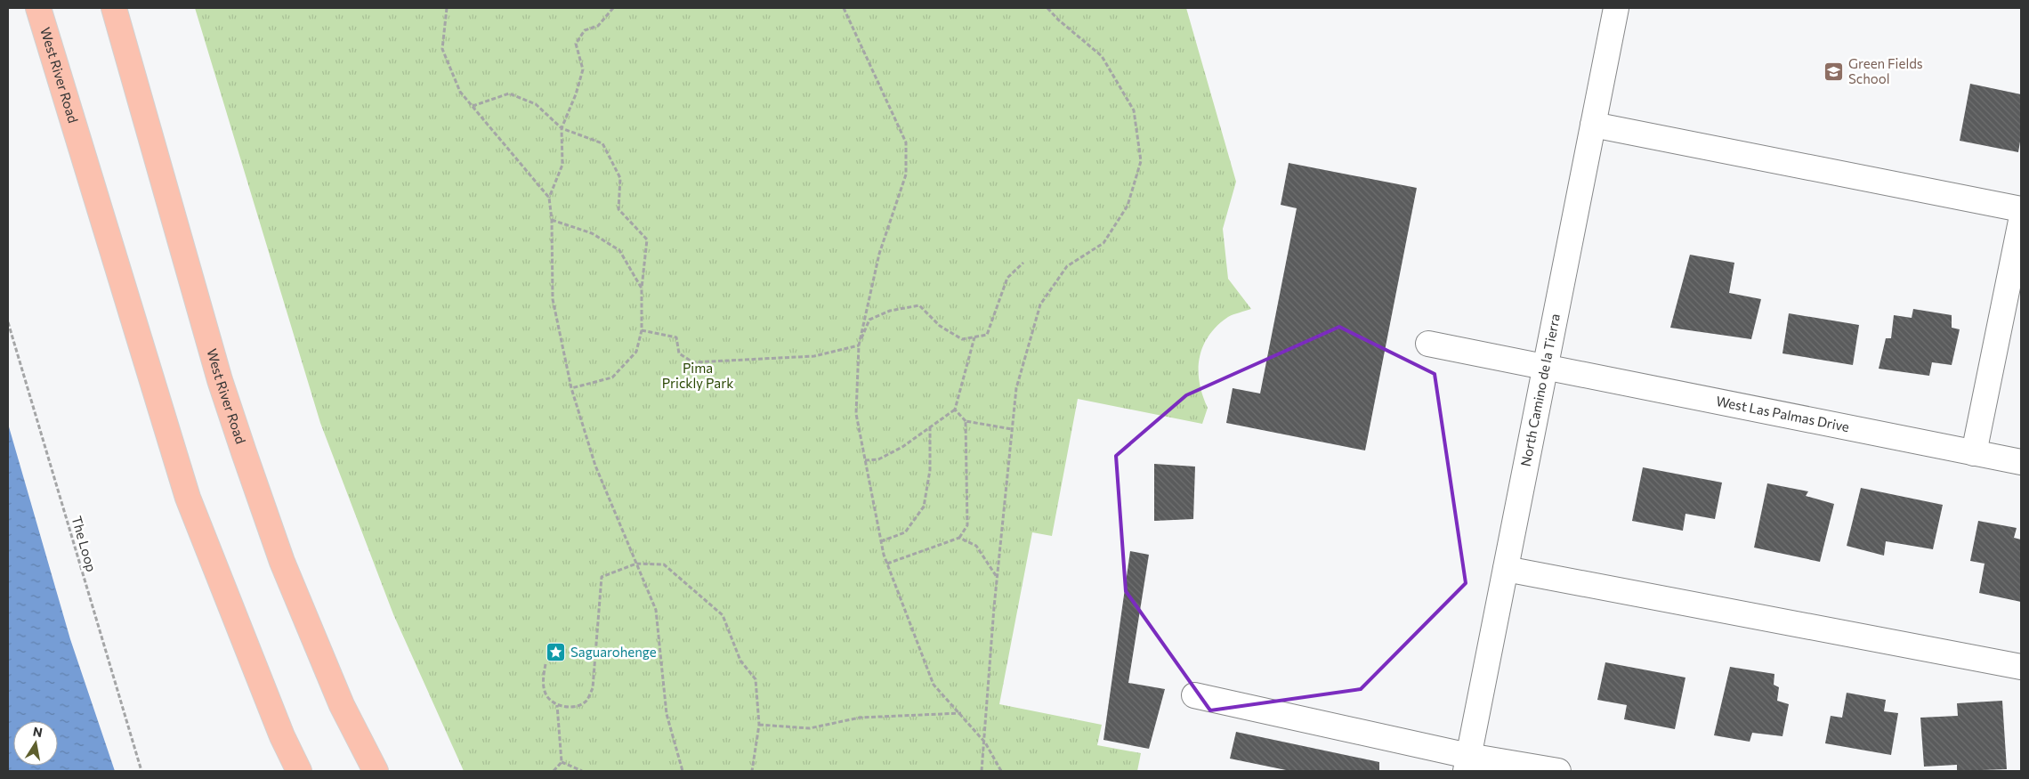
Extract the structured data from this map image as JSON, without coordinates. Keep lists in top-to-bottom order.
{
  "streets": {
    "main road": ["West River Road"],
    "street": ["North Camino de la Tierra", "West Las Palmas Drive"],
    "path": ["The Loop"]
  },
  "crossings": [
    ["North Camino de la Tierra", "West Las Palmas Drive"]
  ],
  "parks": ["Pima Prickly Park"],
  "places": {
    "school or university": ["Green Fields School"],
    "place": ["Saguarohenge"]
  },
  "north": "top"
}
